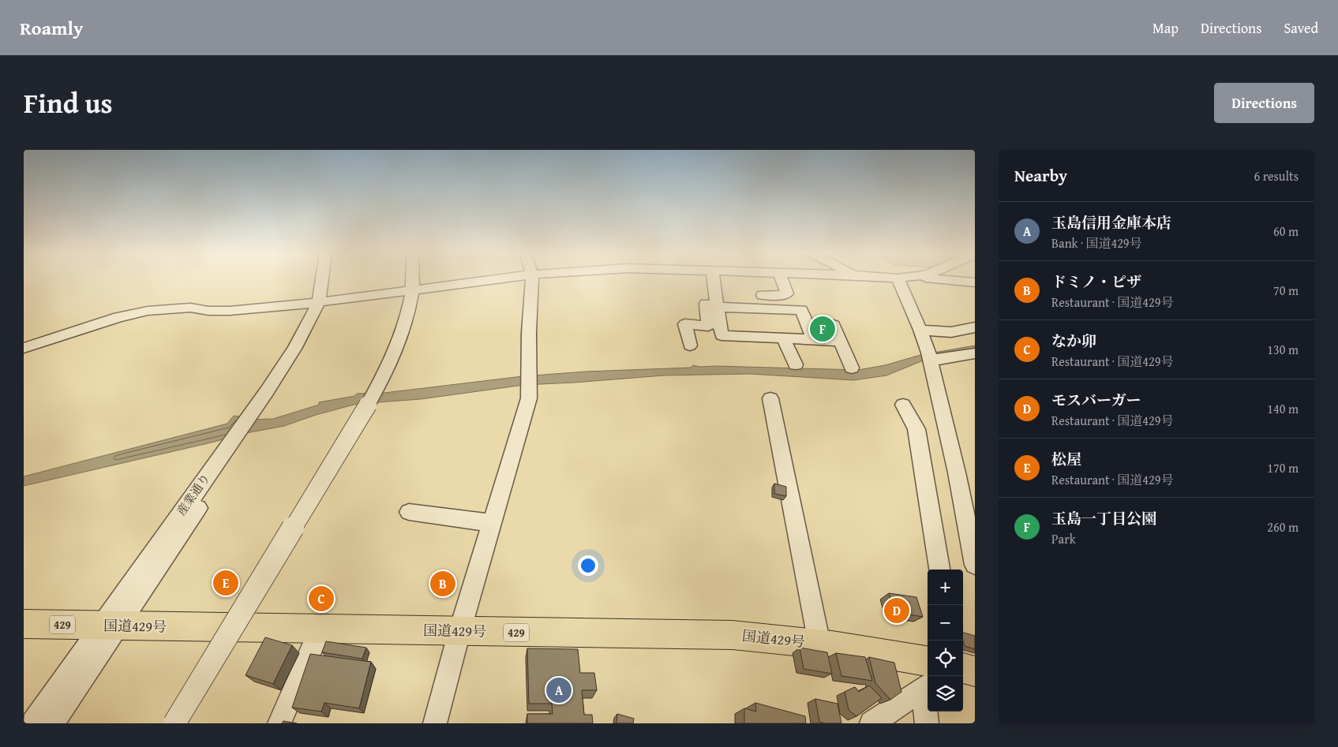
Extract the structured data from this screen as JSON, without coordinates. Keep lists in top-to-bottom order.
{
  "streets": {
    "highway": ["429", "国道429号"],
    "street": ["産業通り"]
  },
  "crossings": [
    ["産業通り", "国道429号"]
  ],
  "page": {
    "header": "Roamly",
    "nav": ["Map", "Directions", "Saved"],
    "title": "Find us",
    "buttons": "Directions",
    "heading": ["Nearby", "6 results"],
    "list": [
      {
        "mark": "A",
        "name": "玉島信用金庫本店",
        "note": "Bank · 国道429号",
        "value": "60 m"
      },
      {
        "mark": "B",
        "name": "ドミノ・ピザ",
        "note": "Restaurant · 国道429号",
        "value": "70 m"
      },
      {
        "mark": "C",
        "name": "なか卯",
        "note": "Restaurant · 国道429号",
        "value": "130 m"
      },
      {
        "mark": "D",
        "name": "モスバーガー",
        "note": "Restaurant · 国道429号",
        "value": "140 m"
      },
      {
        "mark": "E",
        "name": "松屋",
        "note": "Restaurant · 国道429号",
        "value": "170 m"
      },
      {
        "mark": "F",
        "name": "玉島一丁目公園",
        "note": "Park",
        "value": "260 m"
      }
    ],
    "pins": [
      "F",
      "E",
      "B",
      "C",
      "D",
      "A"
    ],
    "map_buttons": ["+", "−"]
  }
}
